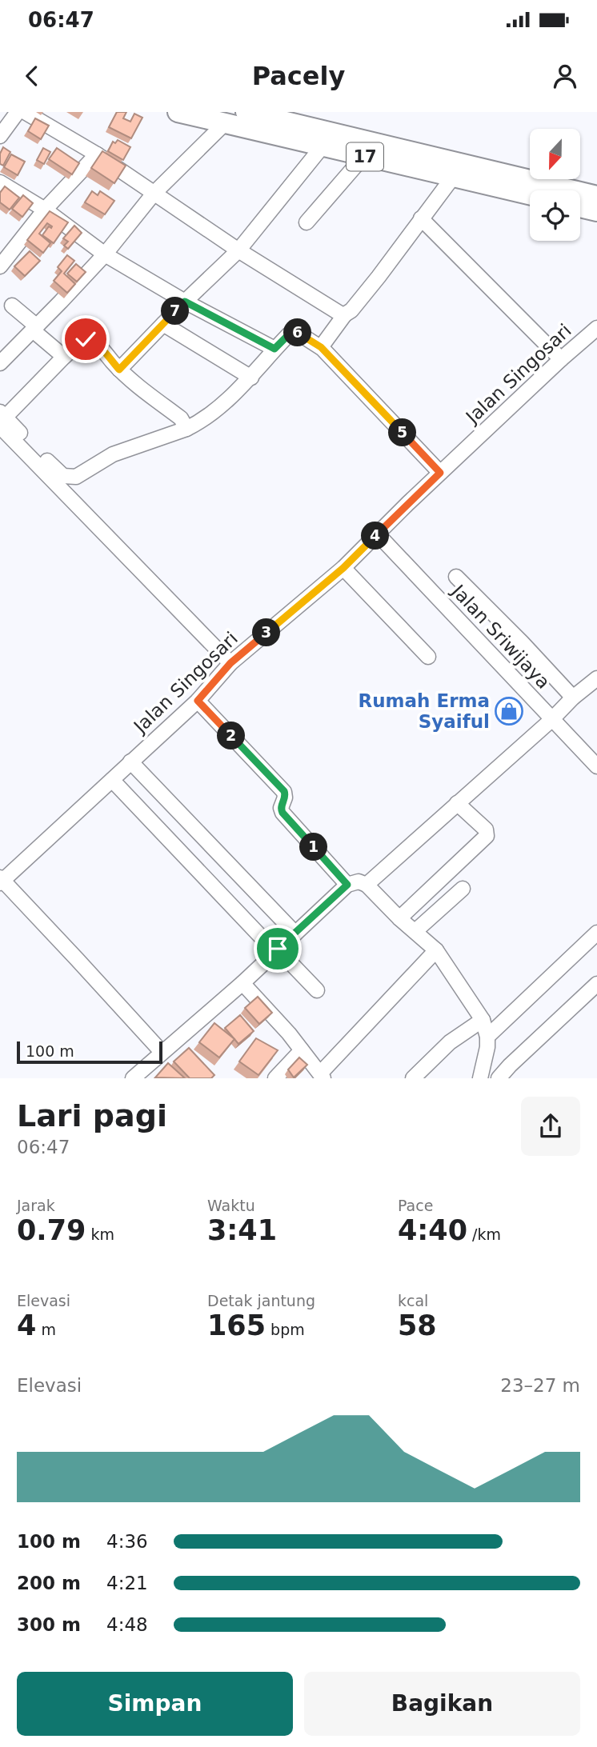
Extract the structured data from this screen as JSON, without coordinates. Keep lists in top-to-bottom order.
{
  "streets": {
    "highway": ["17"],
    "street": ["Jalan Singosari", "Jalan Sriwijaya"]
  },
  "crossings": [
    ["Jalan Singosari", "Jalan Sriwijaya"]
  ],
  "places": {
    "shop": ["Rumah Erma Syaiful"]
  },
  "scale_bar": "100 m",
  "north": "bottom",
  "page": {
    "status": "06:47",
    "header": "Pacely",
    "pins": [
      "7",
      "6",
      "5",
      "4",
      "3",
      "2",
      "1"
    ],
    "scale": "100 m",
    "heading": ["Lari pagi", "06:47"],
    "stats": [
      ["Jarak", "0.79 km"],
      ["Waktu", "3:41"],
      ["Pace", "4:40 /km"],
      ["Elevasi", "4 m"],
      ["Detak jantung", "165 bpm"],
      ["kcal", "58"]
    ],
    "chart": ["Elevasi", "23–27 m"],
    "list": [
      {
        "name": "100 m",
        "note": "4:36"
      },
      {
        "name": "200 m",
        "note": "4:21"
      },
      {
        "name": "300 m",
        "note": "4:48"
      }
    ],
    "buttons": ["Simpan", "Bagikan"]
  }
}
